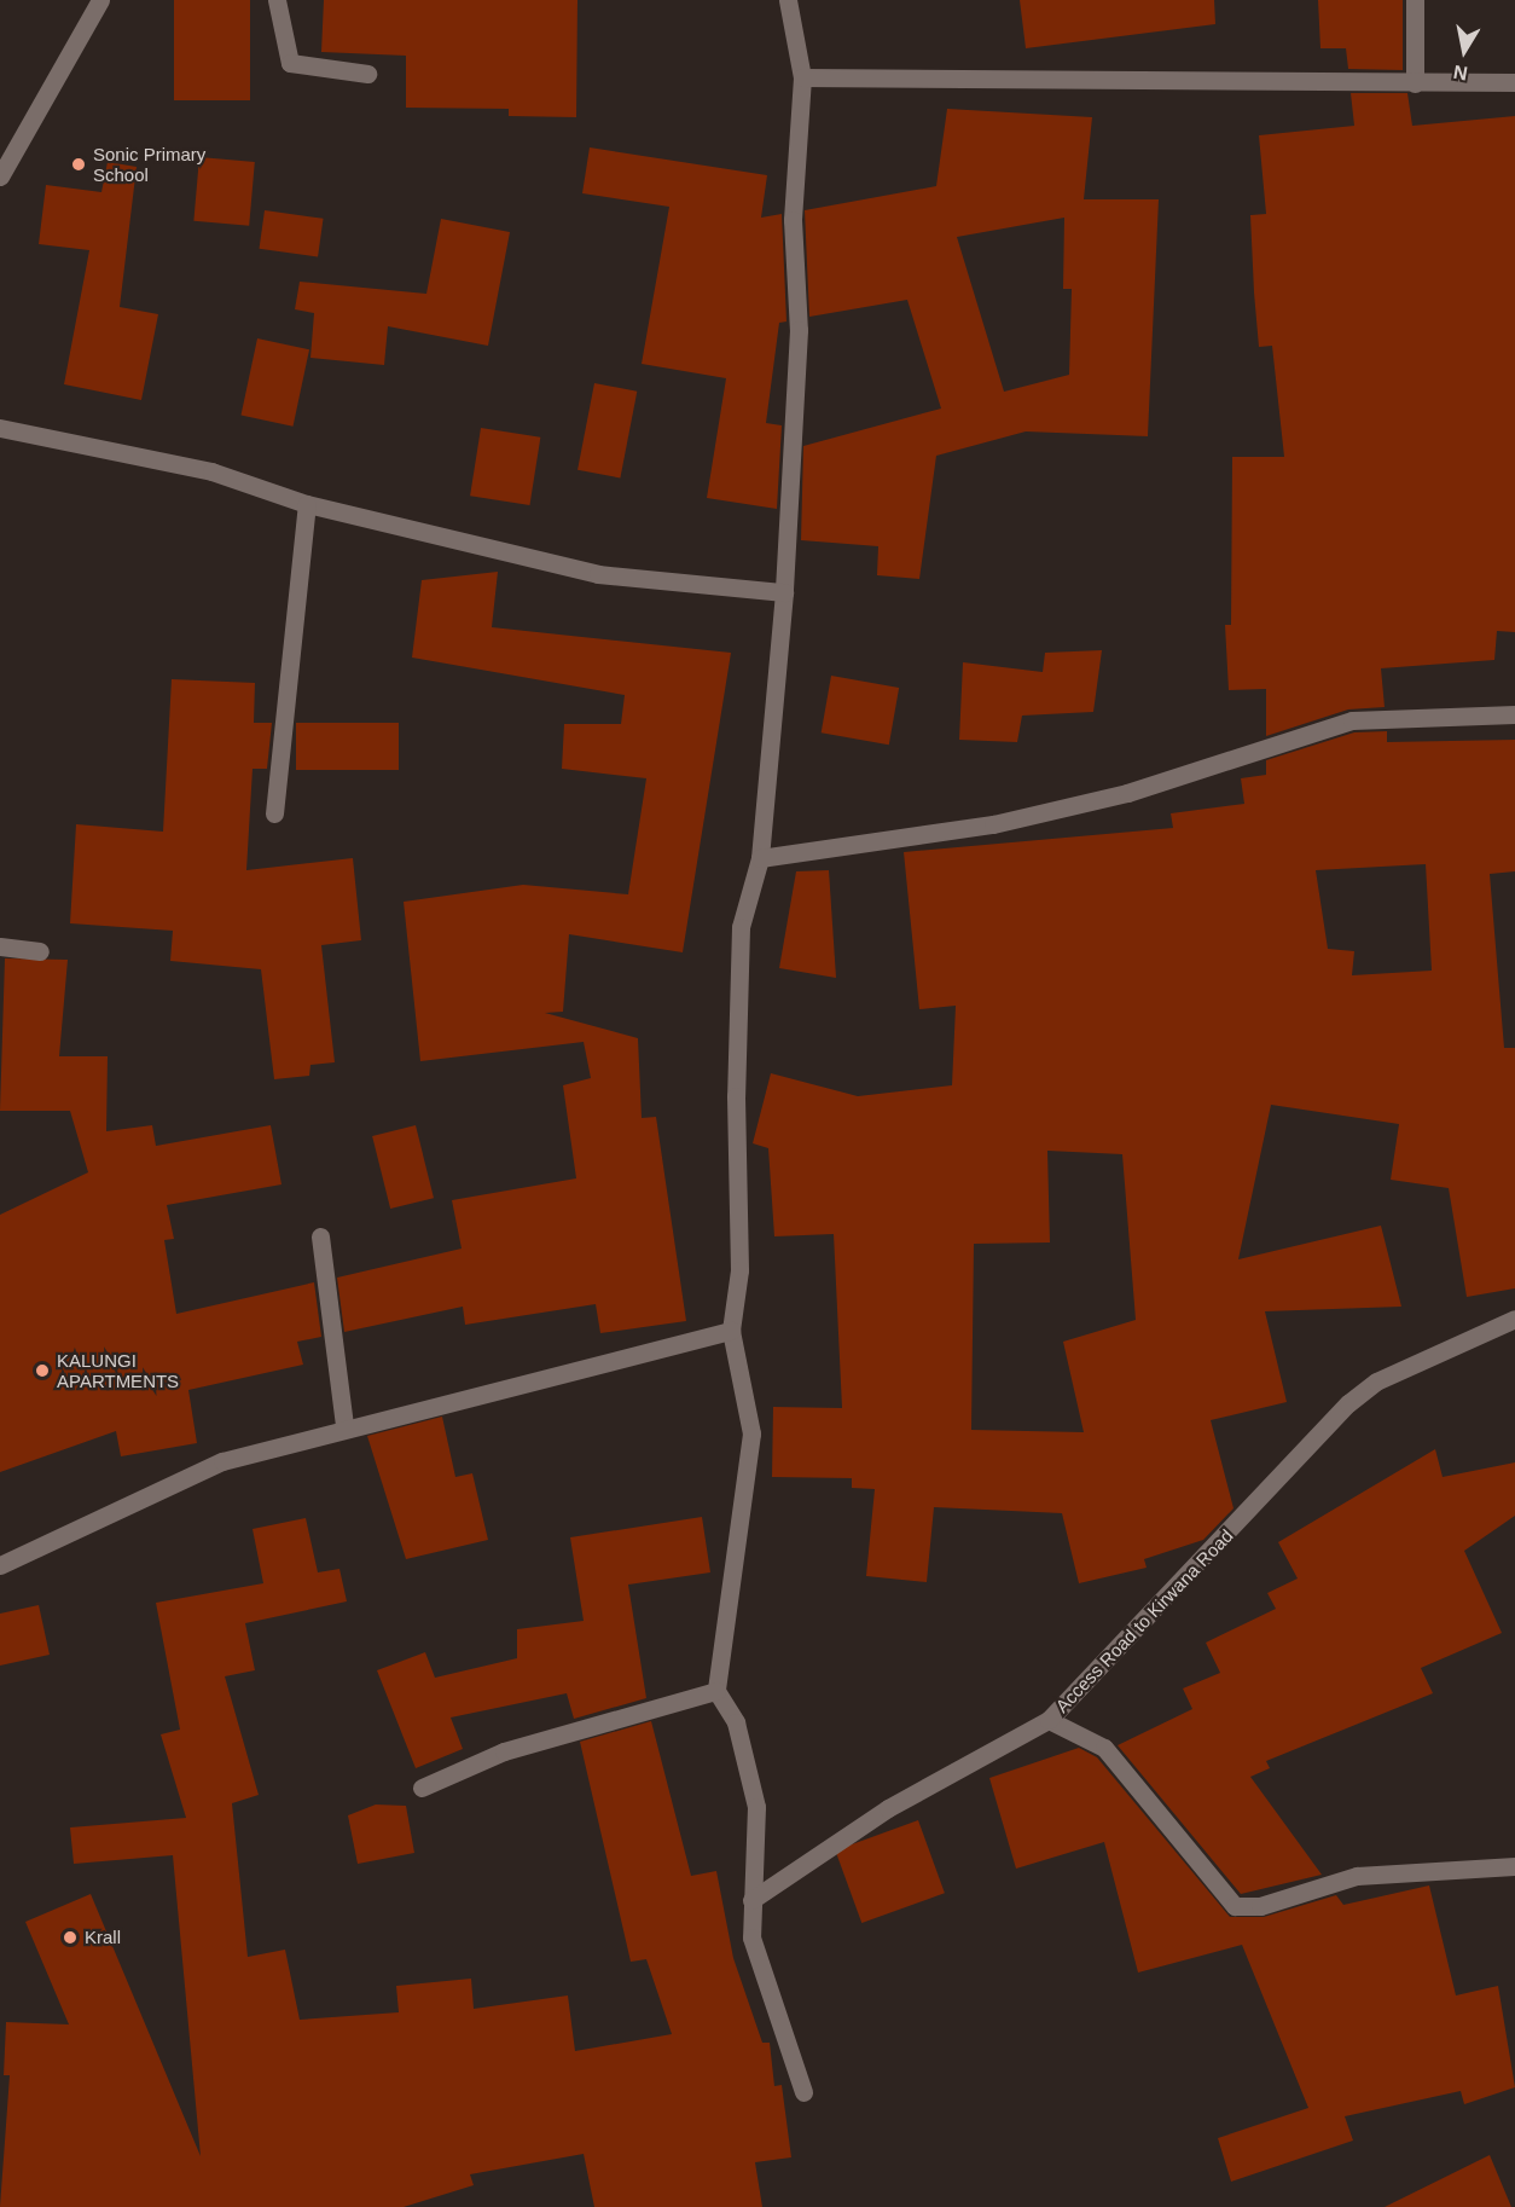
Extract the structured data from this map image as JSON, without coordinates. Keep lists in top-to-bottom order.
{
  "streets": {
    "street": ["Access Road to Kirwana Road"]
  },
  "places": ["Sonic Primary School", "KALUNGI APARTMENTS", "Krall"],
  "north": "bottom"
}
